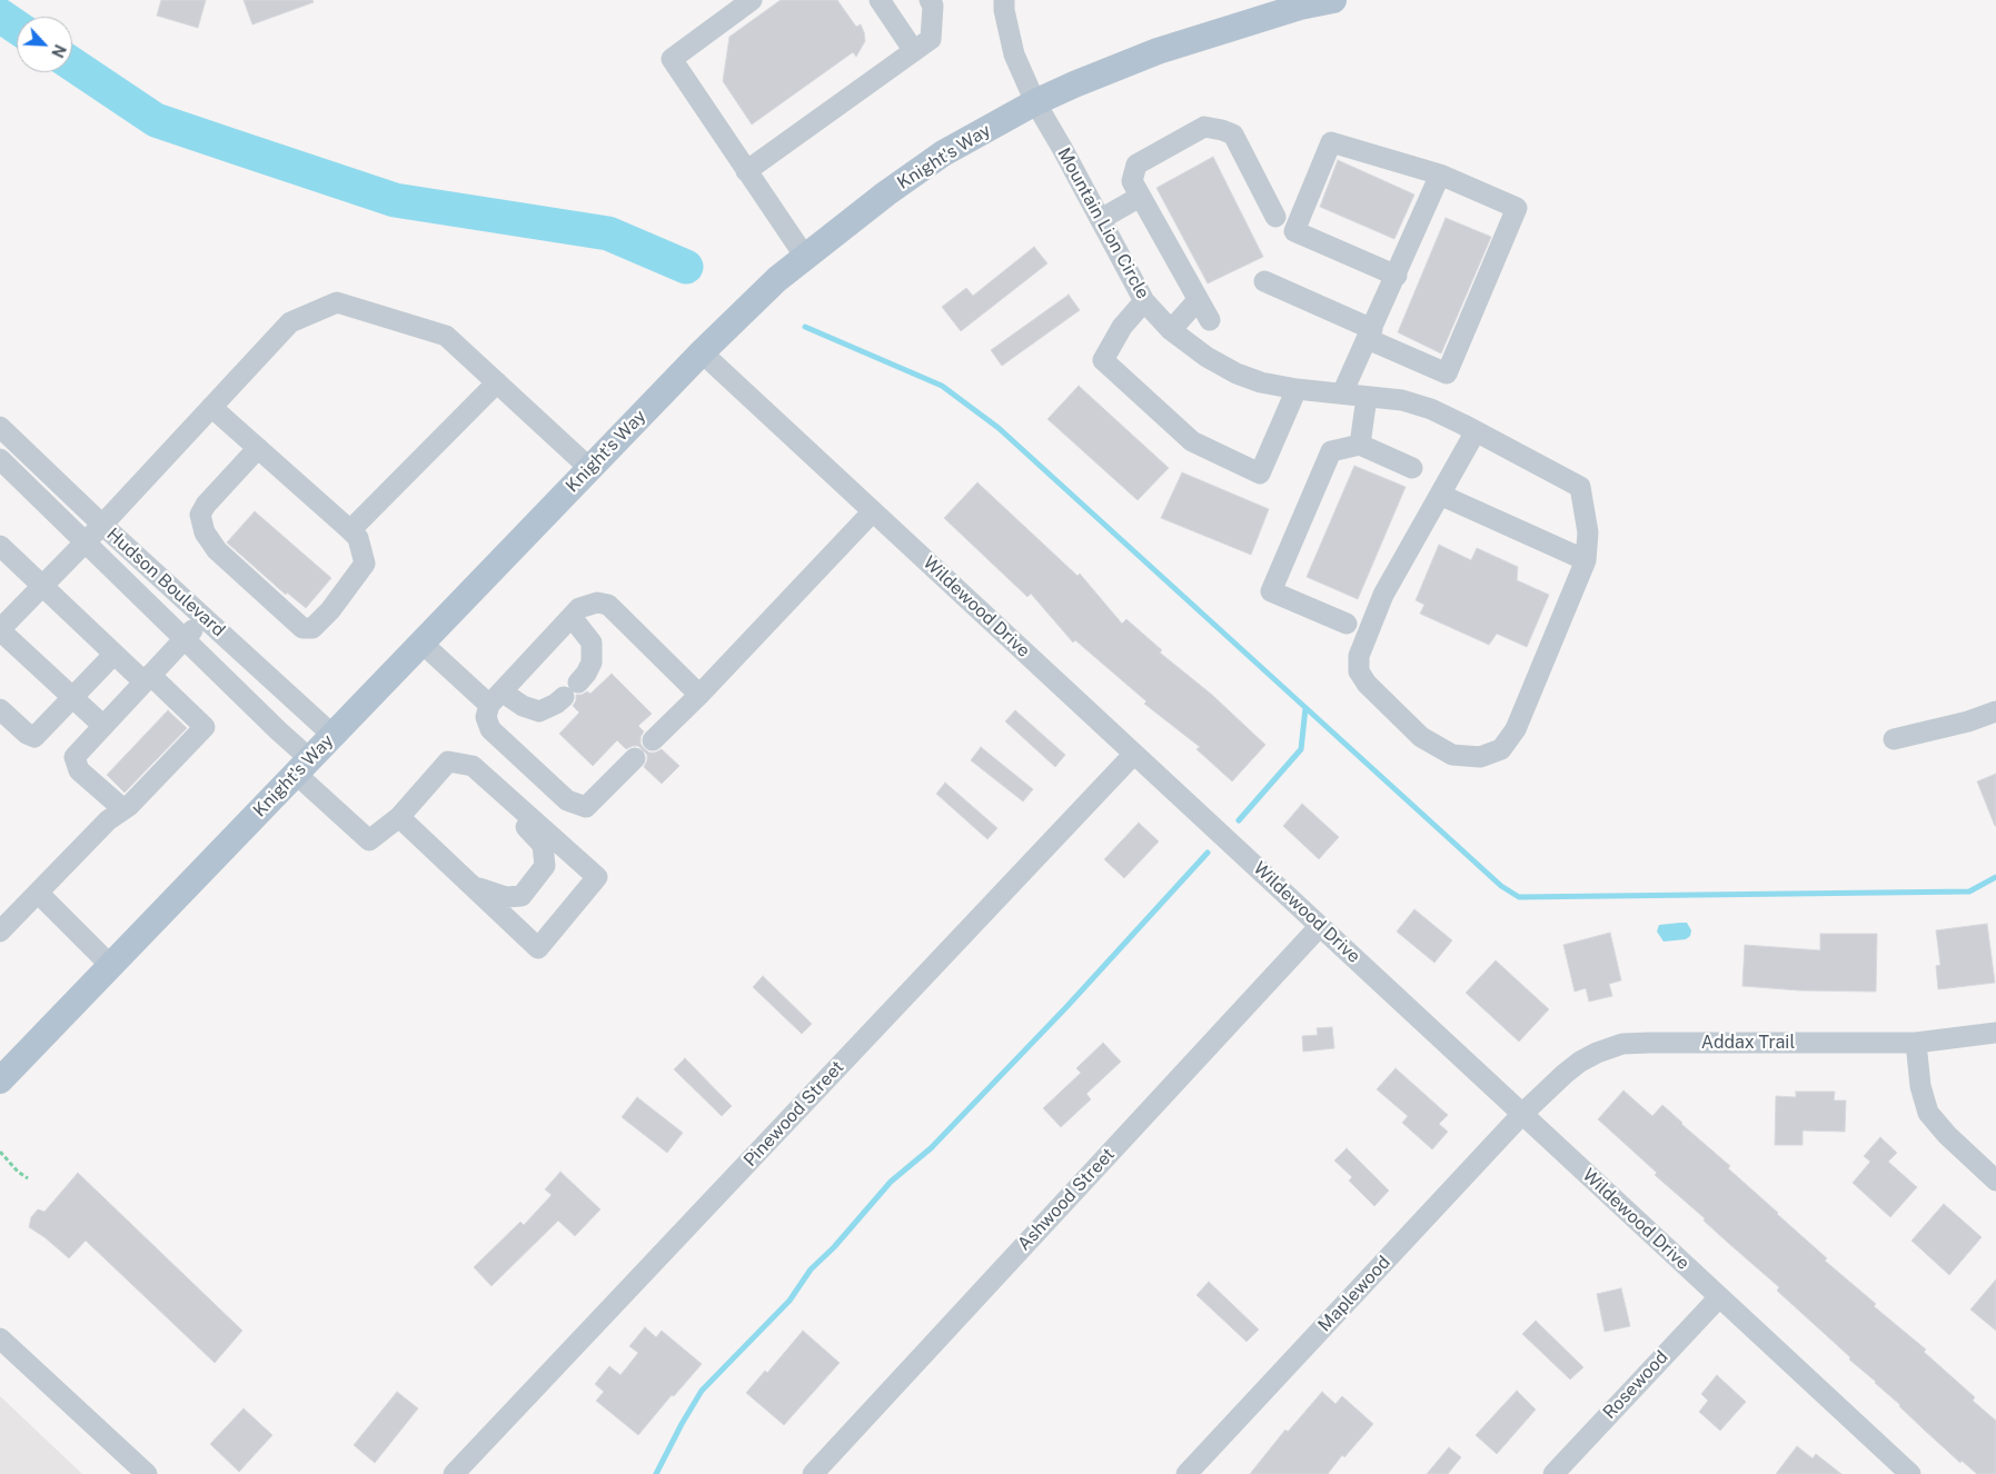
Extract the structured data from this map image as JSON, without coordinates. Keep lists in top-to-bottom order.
{
  "streets": {
    "main road": ["Knight's Way"],
    "street": [
      "Mountain Lion Circle",
      "Hudson Boulevard",
      "Wildewood Drive",
      "Addax Trail",
      "Pinewood Street",
      "Ashwood Street",
      "Maplewood",
      "Rosewood"
    ]
  },
  "crossings": [
    ["Knight's Way", "Mountain Lion Circle"],
    ["Knight's Way", "Hudson Boulevard"],
    ["Knight's Way", "Wildewood Drive"],
    ["Wildewood Drive", "Addax Trail"],
    ["Wildewood Drive", "Pinewood Street"],
    ["Wildewood Drive", "Ashwood Street"],
    ["Wildewood Drive", "Maplewood"],
    ["Wildewood Drive", "Rosewood"],
    ["Addax Trail", "Maplewood"]
  ],
  "north": "bottom right"
}
